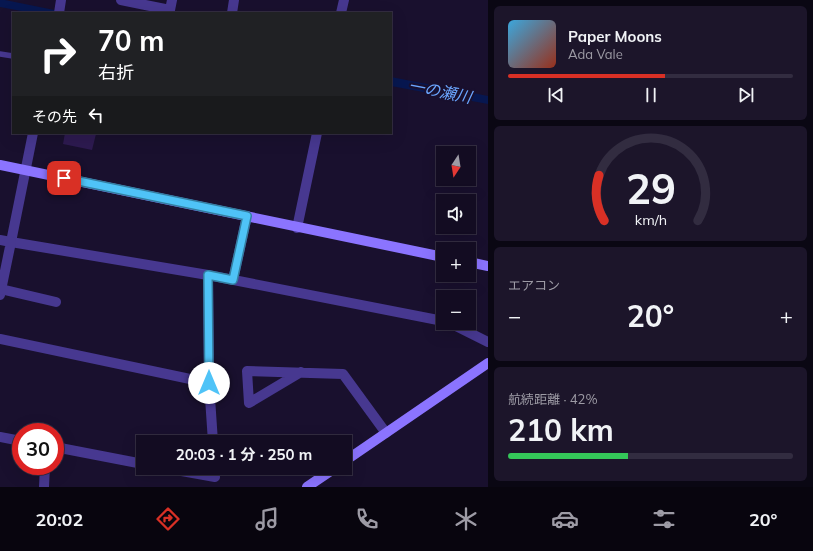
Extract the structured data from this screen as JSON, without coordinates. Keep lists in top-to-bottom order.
{
  "water": ["一の瀬川"],
  "north": "bottom",
  "page": {
    "turn": ["70 m", "右折"],
    "song": ["Paper Moons", "Ada Vale"],
    "then": "その先",
    "map_buttons": ["+", "−"],
    "tile": [
      "エアコン",
      ["航続距離 · 42%", "210 km"]
    ],
    "heat": ["−", "20°", "+"],
    "limit": "30",
    "trip": "20:03 · 1 分 · 250 m",
    "tabs": ["20:02", "20°"],
    "gauge": ["29", "km/h"]
  }
}
